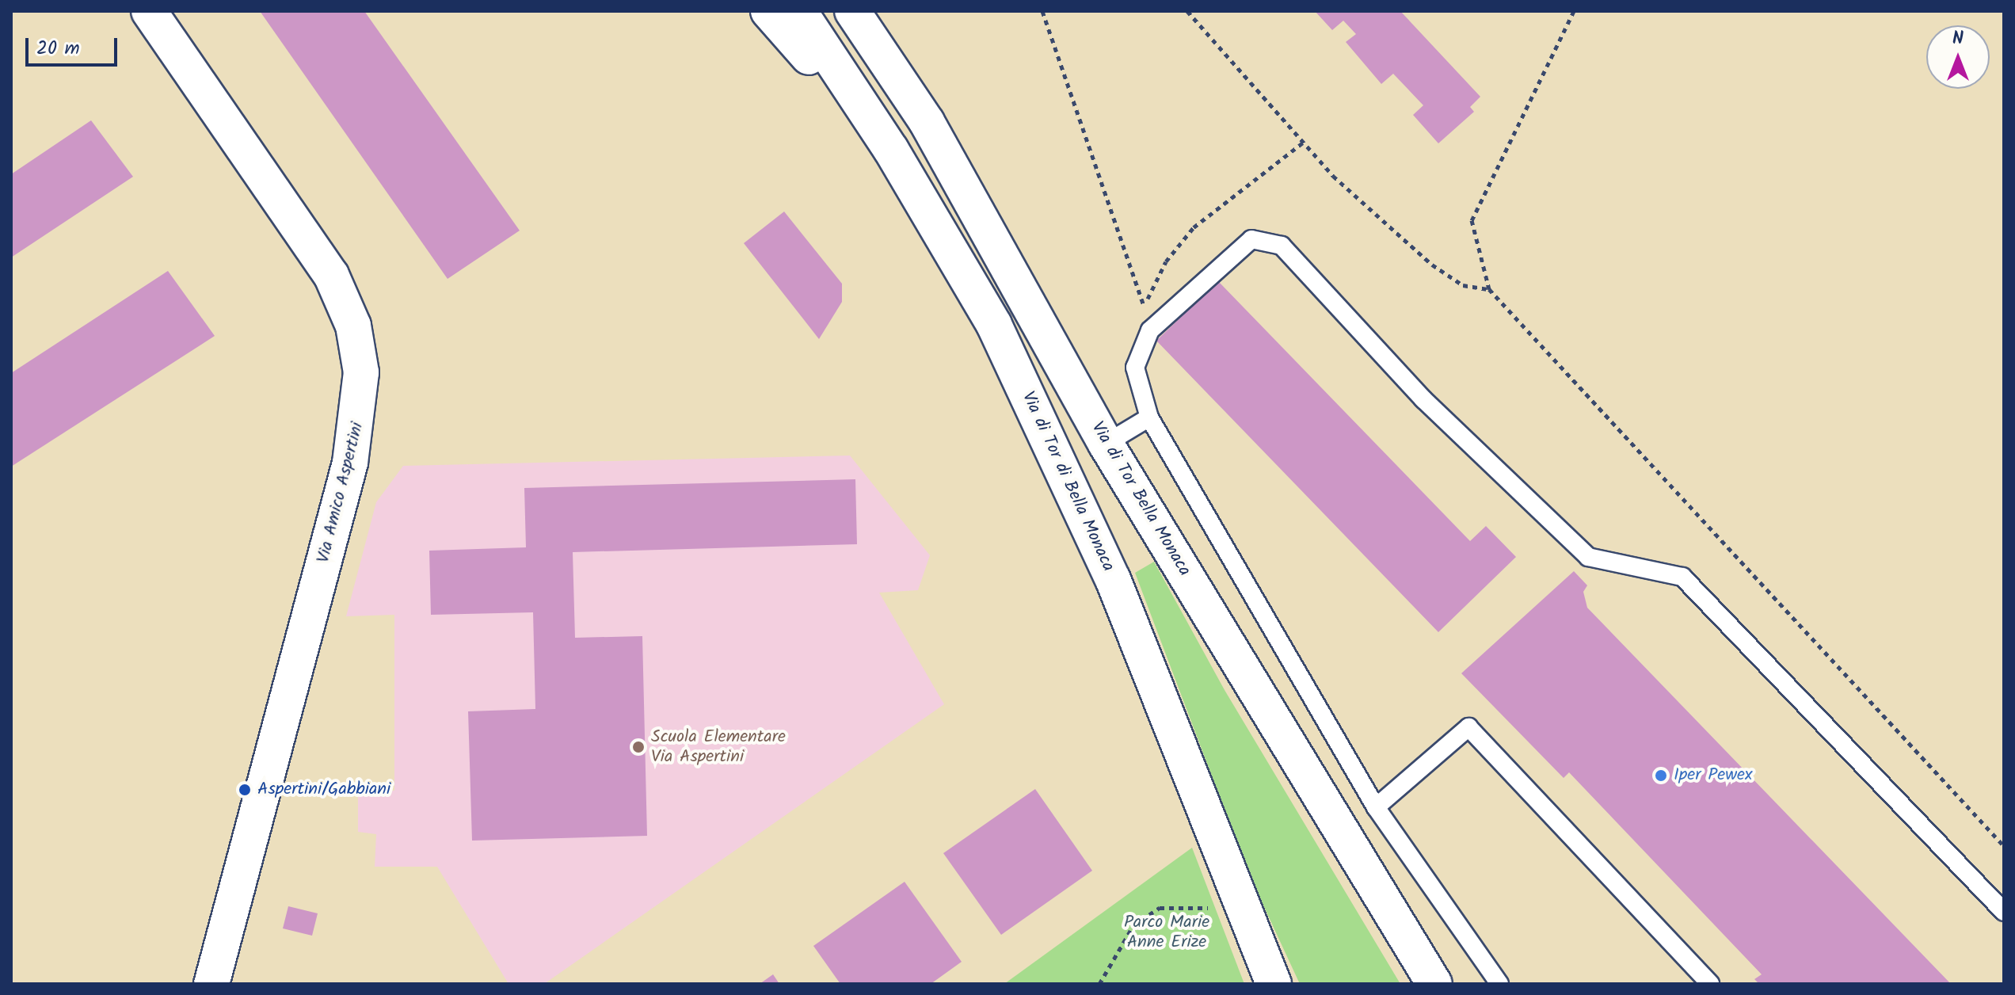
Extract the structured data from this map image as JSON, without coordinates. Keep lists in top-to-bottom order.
{
  "streets": {
    "main road": ["Via di Tor di Bella Monaca", "Via Amico Aspertini", "Via di Tor Bella Monaca"]
  },
  "parks": ["Parco Marie Anne Erize"],
  "places": ["Scuola Elementare Via Aspertini", "Iper Pewex", "Aspertini/Gabbiani"],
  "scale_bar": "20 m",
  "north": "top"
}
